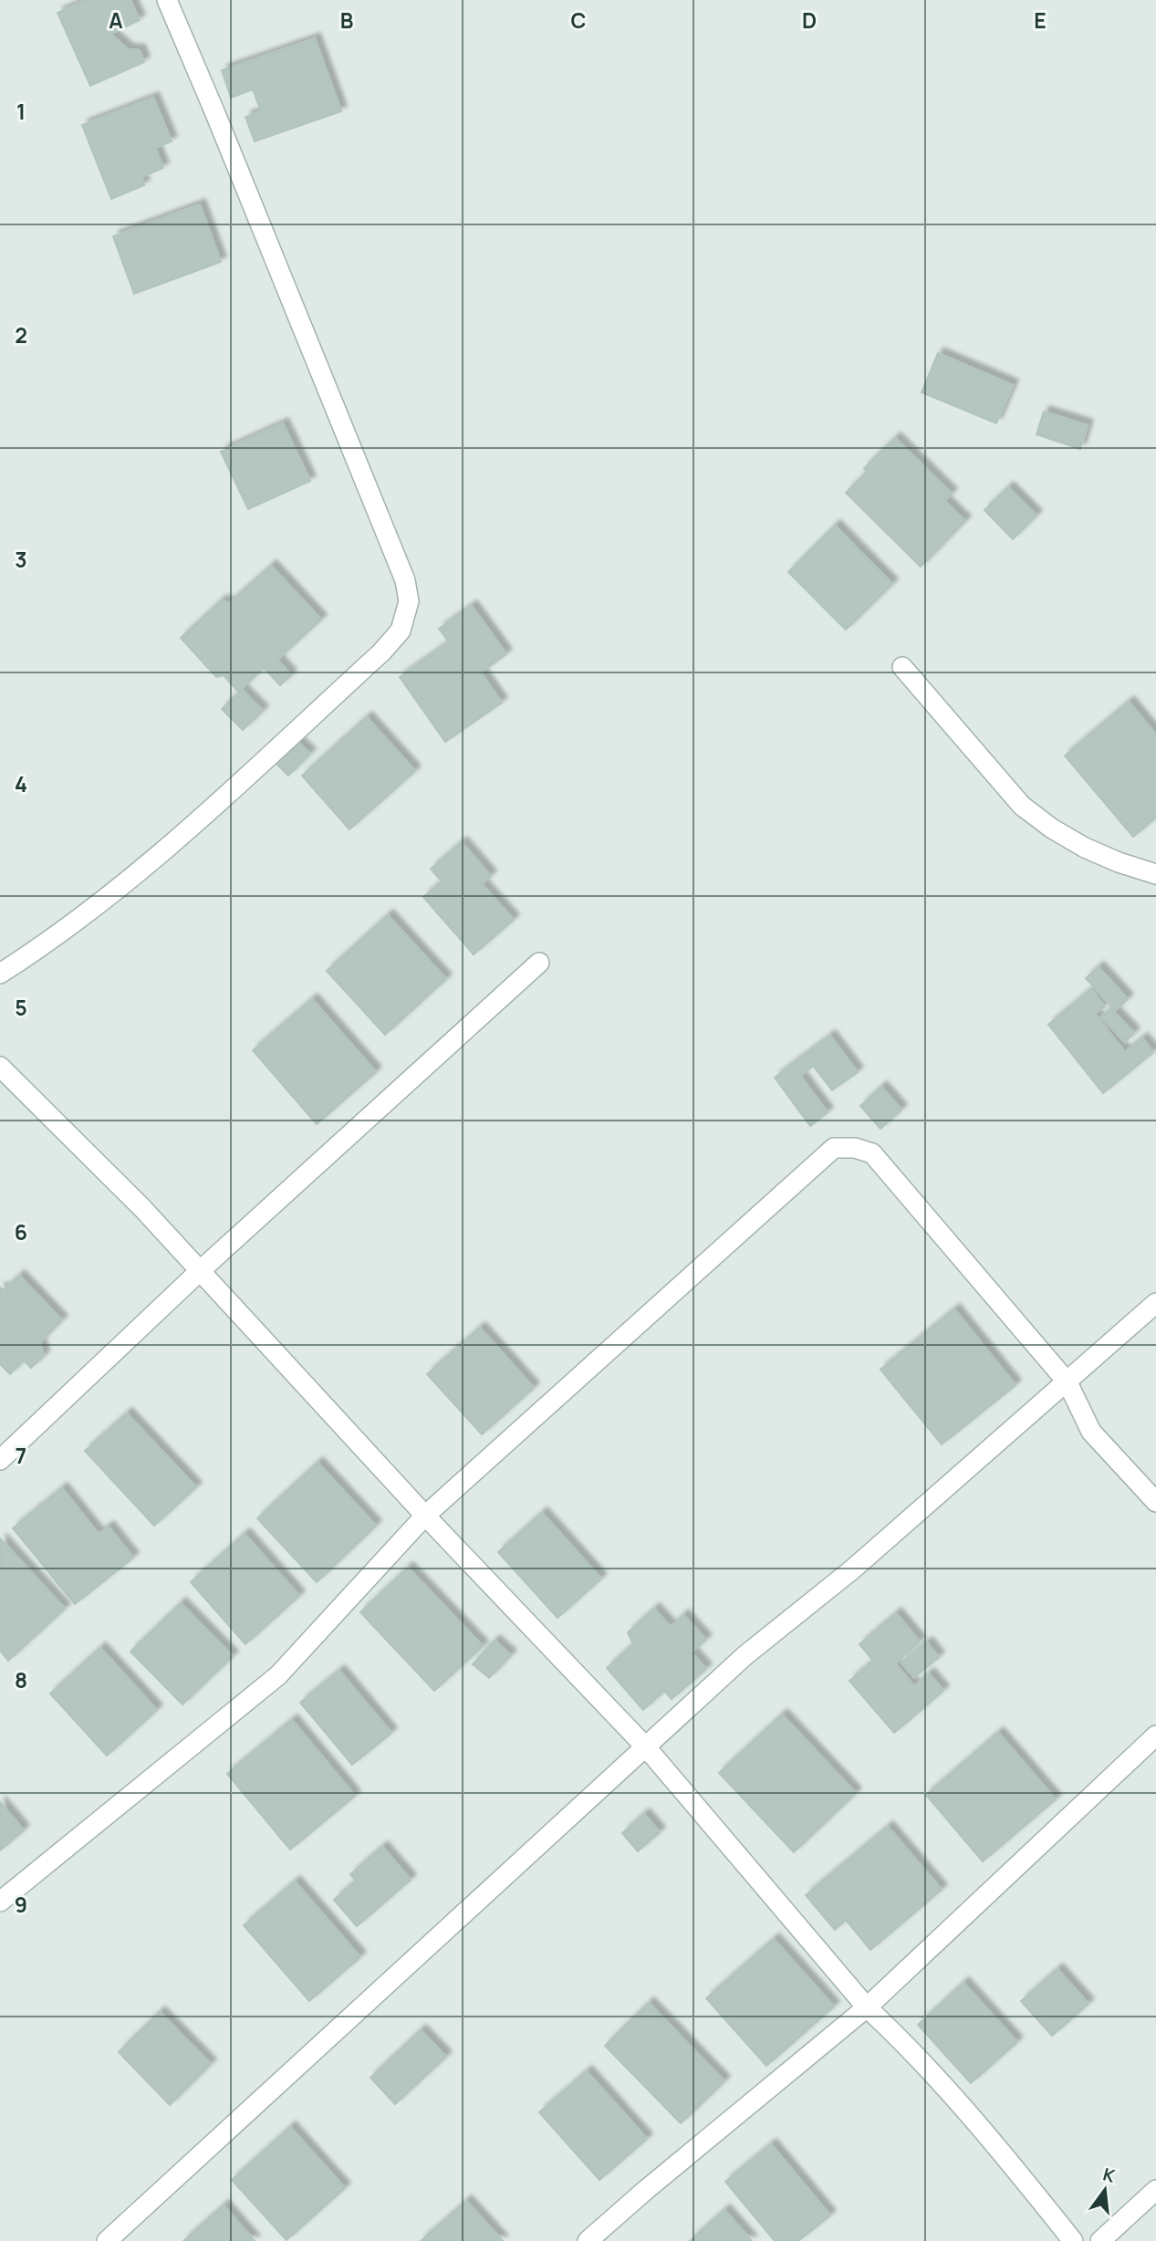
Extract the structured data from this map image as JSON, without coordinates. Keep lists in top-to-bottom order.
{
  "north": "top",
  "grid": {
    "columns": [
      "A",
      "B",
      "C",
      "D",
      "E"
    ],
    "rows": [
      "1",
      "2",
      "3",
      "4",
      "5",
      "6",
      "7",
      "8",
      "9"
    ]
  }
}
